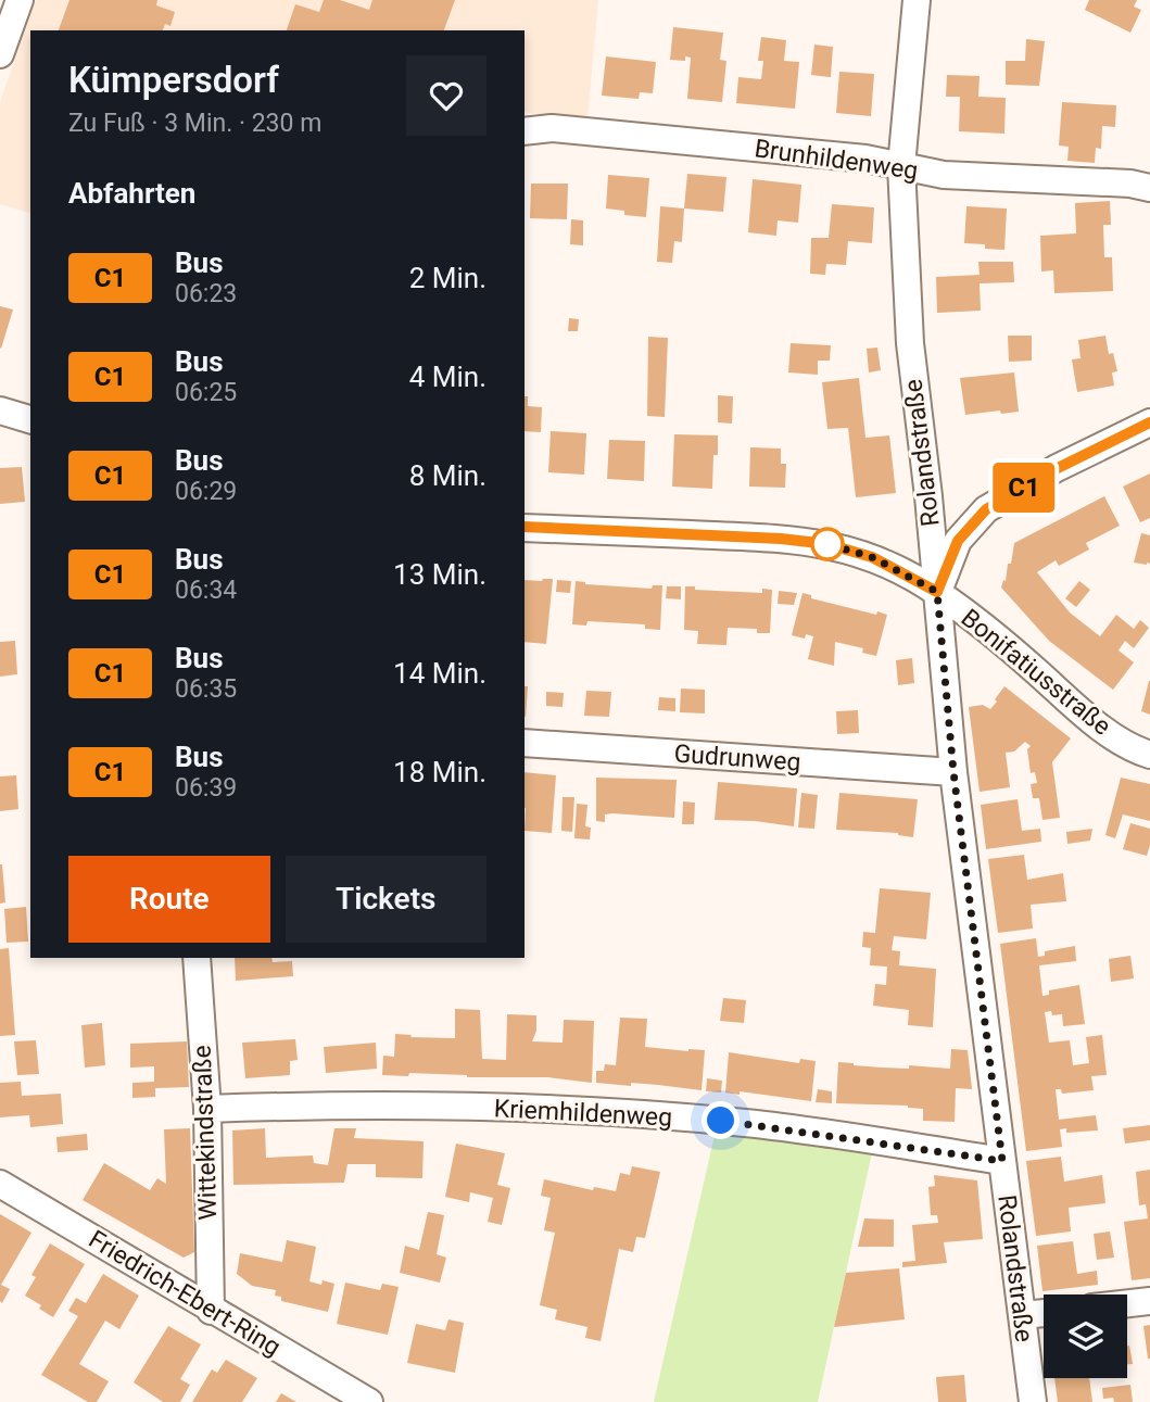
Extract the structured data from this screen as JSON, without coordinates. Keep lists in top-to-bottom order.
{
  "streets": {
    "street": [
      "Brunhildenweg",
      "Rolandstraße",
      "Bonifatiusstraße",
      "Gudrunweg",
      "Kriemhildenweg",
      "Wittekindstraße",
      "Friedrich-Ebert-Ring"
    ]
  },
  "crossings": [
    ["Brunhildenweg", "Rolandstraße"],
    ["Rolandstraße", "Bonifatiusstraße"],
    ["Rolandstraße", "Gudrunweg"],
    ["Rolandstraße", "Kriemhildenweg"],
    ["Kriemhildenweg", "Wittekindstraße"],
    ["Wittekindstraße", "Friedrich-Ebert-Ring"]
  ],
  "lines": ["bus line C1"],
  "page": {
    "on_map": "C1",
    "heading": [
      ["Kümpersdorf", "Zu Fuß · 3 Min. · 230 m"],
      "Abfahrten"
    ],
    "list": [
      {
        "mark": "C1",
        "name": "Bus",
        "note": "06:23",
        "value": "2 Min."
      },
      {
        "mark": "C1",
        "name": "Bus",
        "note": "06:25",
        "value": "4 Min."
      },
      {
        "mark": "C1",
        "name": "Bus",
        "note": "06:29",
        "value": "8 Min."
      },
      {
        "mark": "C1",
        "name": "Bus",
        "note": "06:34",
        "value": "13 Min."
      },
      {
        "mark": "C1",
        "name": "Bus",
        "note": "06:35",
        "value": "14 Min."
      },
      {
        "mark": "C1",
        "name": "Bus",
        "note": "06:39",
        "value": "18 Min."
      }
    ],
    "buttons": ["Route", "Tickets"]
  }
}
